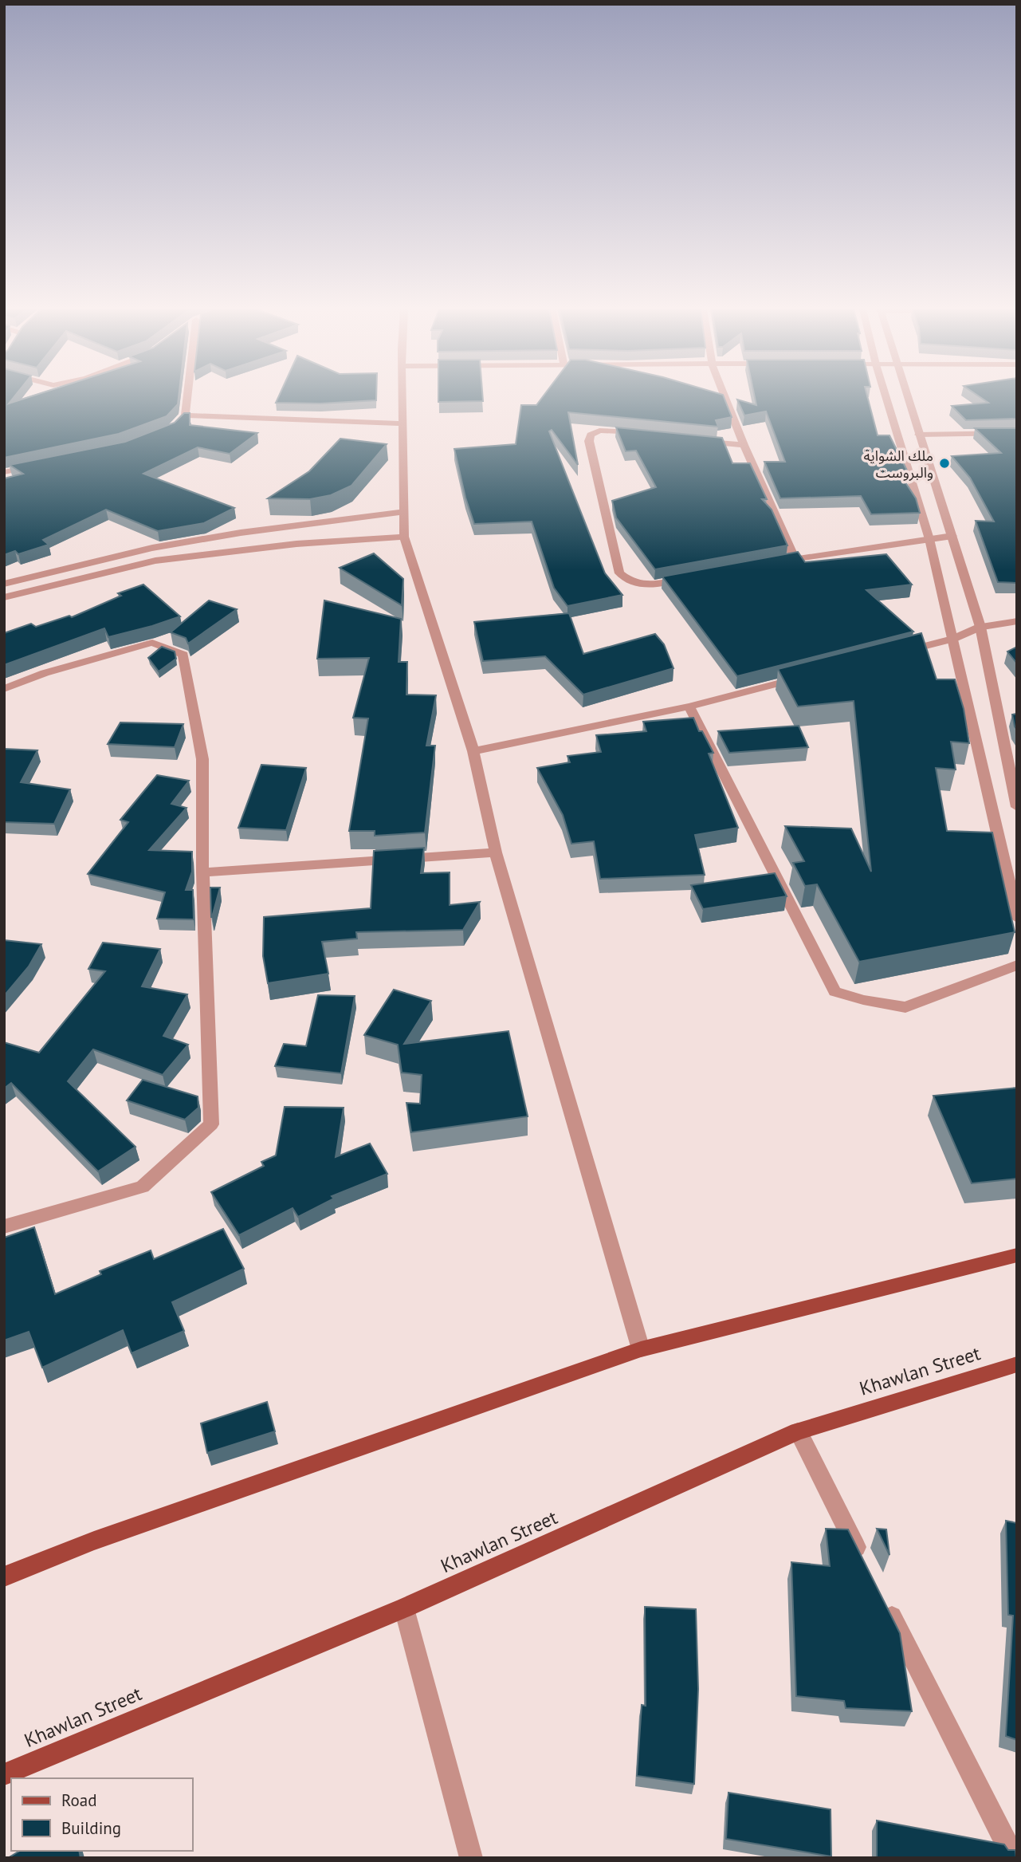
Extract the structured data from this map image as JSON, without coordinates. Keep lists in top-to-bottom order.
{
  "streets": {
    "main road": ["Khawlan Street"]
  },
  "places": ["ملك الشواية والبروست"],
  "legend": ["Road", "Building"]
}
